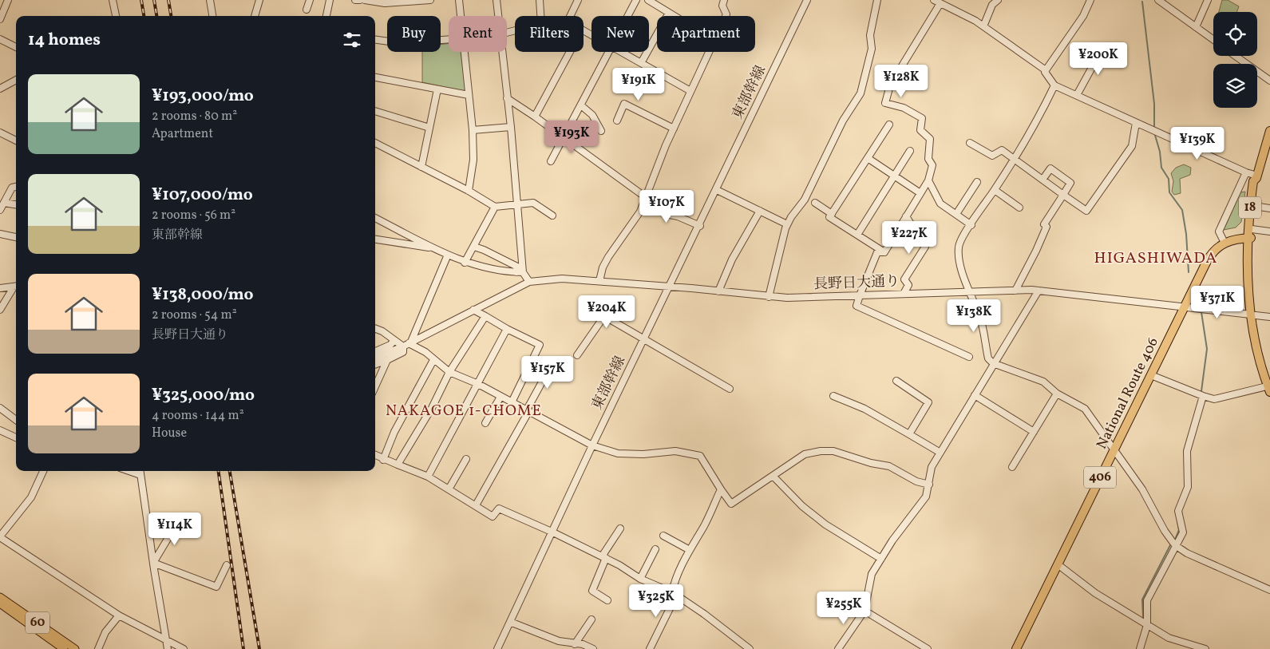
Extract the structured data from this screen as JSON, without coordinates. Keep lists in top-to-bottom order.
{
  "streets": {
    "highway": ["18", "National Route 406", "406"],
    "main road": ["60"],
    "street": ["東部幹線", "長野日大通り"]
  },
  "crossings": [
    ["東部幹線", "長野日大通り"],
    ["18", "長野日大通り"],
    ["18", "National Route 406"],
    ["長野日大通り", "National Route 406"]
  ],
  "districts": ["HIGASHIWADA", "NAKAGOE 1-CHOME"],
  "page": {
    "chip": [
      "Buy",
      "Rent",
      "Filters",
      "New",
      "Apartment"
    ],
    "heading": "14 homes",
    "price": [
      "¥200K",
      "¥128K",
      "¥191K",
      "¥193K",
      "¥139K",
      "¥107K",
      "¥227K",
      "¥371K",
      "¥204K",
      "¥138K",
      "¥157K",
      "¥114K",
      "¥325K",
      "¥255K"
    ],
    "list": [
      {
        "name": "¥193,000/mo",
        "note": "2 rooms · 80 m² · Apartment"
      },
      {
        "name": "¥107,000/mo",
        "note": "2 rooms · 56 m² · 東部幹線"
      },
      {
        "name": "¥138,000/mo",
        "note": "2 rooms · 54 m² · 長野日大通り"
      },
      {
        "name": "¥325,000/mo",
        "note": "4 rooms · 144 m² · House"
      }
    ]
  }
}
